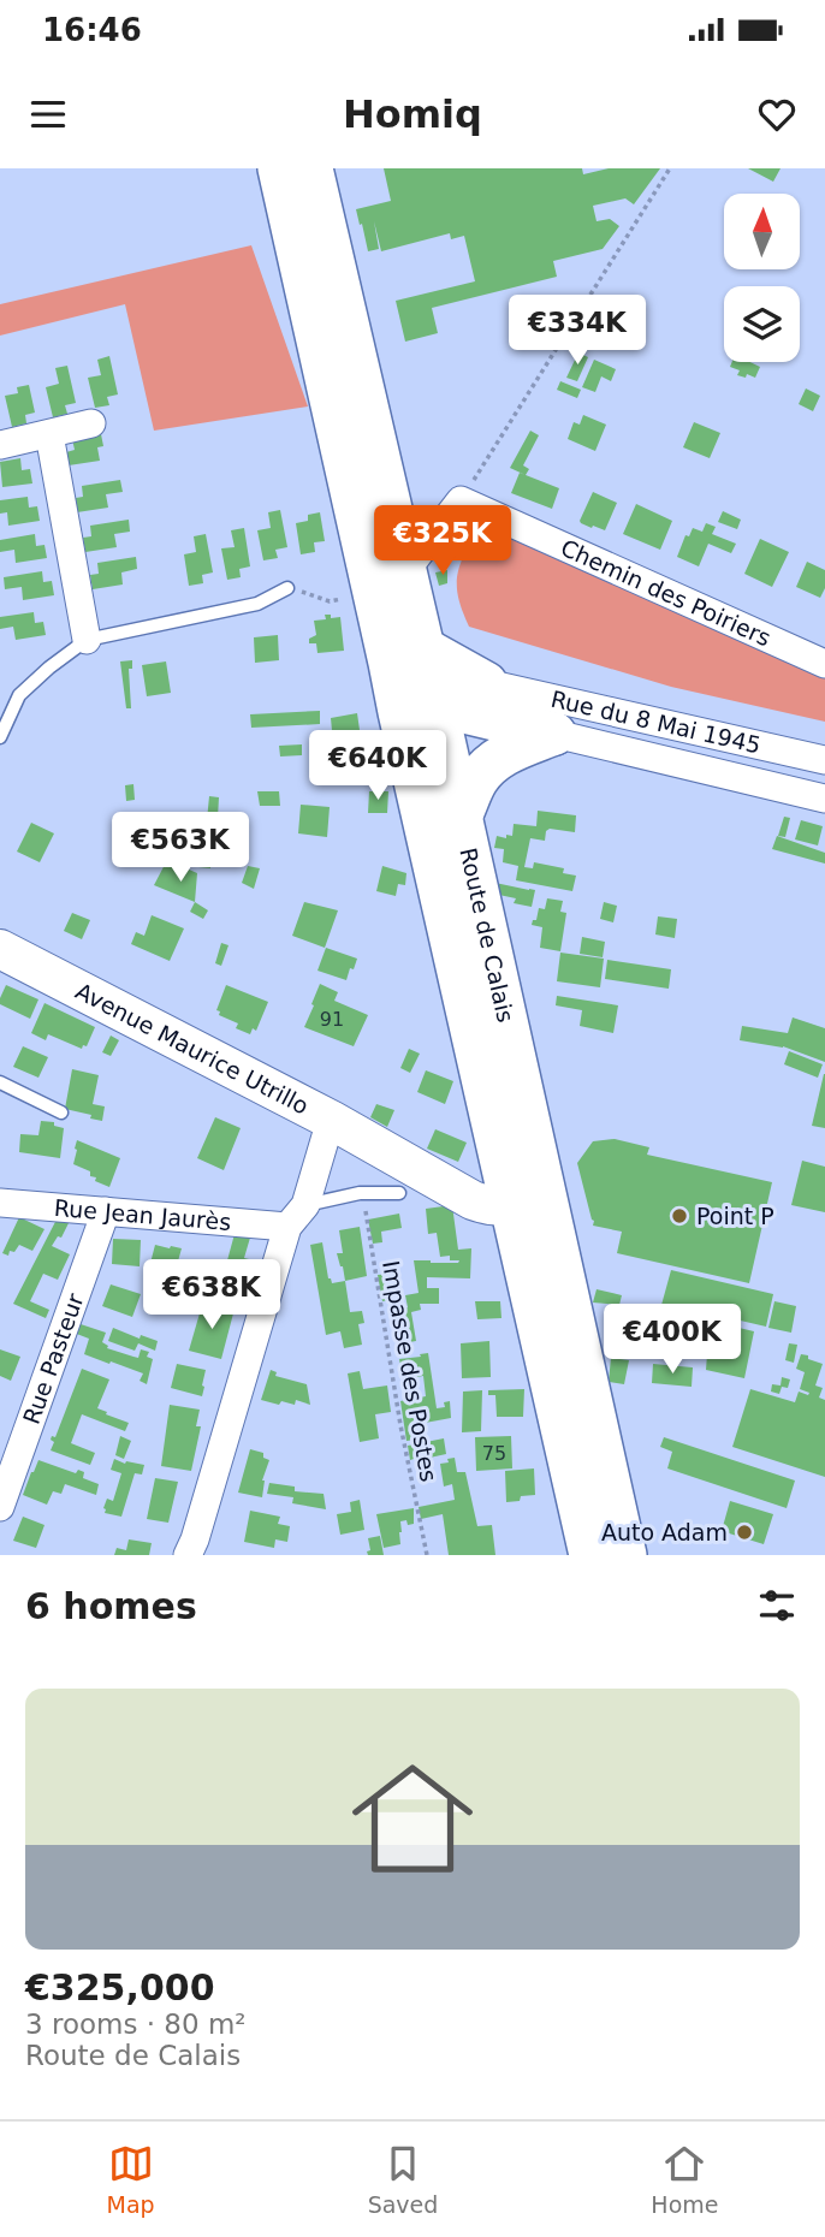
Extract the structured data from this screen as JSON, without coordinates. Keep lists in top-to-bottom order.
{
  "streets": {
    "main road": ["Route de Calais", "Avenue Maurice Utrillo"],
    "street": [
      "Chemin des Poiriers",
      "Rue du 8 Mai 1945",
      "Rue Jean Jaurès",
      "Rue Pasteur"
    ],
    "path": ["Impasse des Postes"]
  },
  "crossings": [
    ["Route de Calais", "Avenue Maurice Utrillo"],
    ["Rue Jean Jaurès", "Rue Pasteur"]
  ],
  "places": ["Point P", "Auto Adam"],
  "house_numbers": ["91", "75"],
  "north": "top",
  "page": {
    "status": "16:46",
    "header": "Homiq",
    "price": [
      "€334K",
      "€325K",
      "€640K",
      "€563K",
      "€638K",
      "€400K"
    ],
    "heading": "6 homes",
    "list": [
      {
        "name": "€325,000",
        "note": "3 rooms · 80 m² · Route de Calais"
      }
    ],
    "tabs": ["Map", "Saved", "Home"]
  }
}
